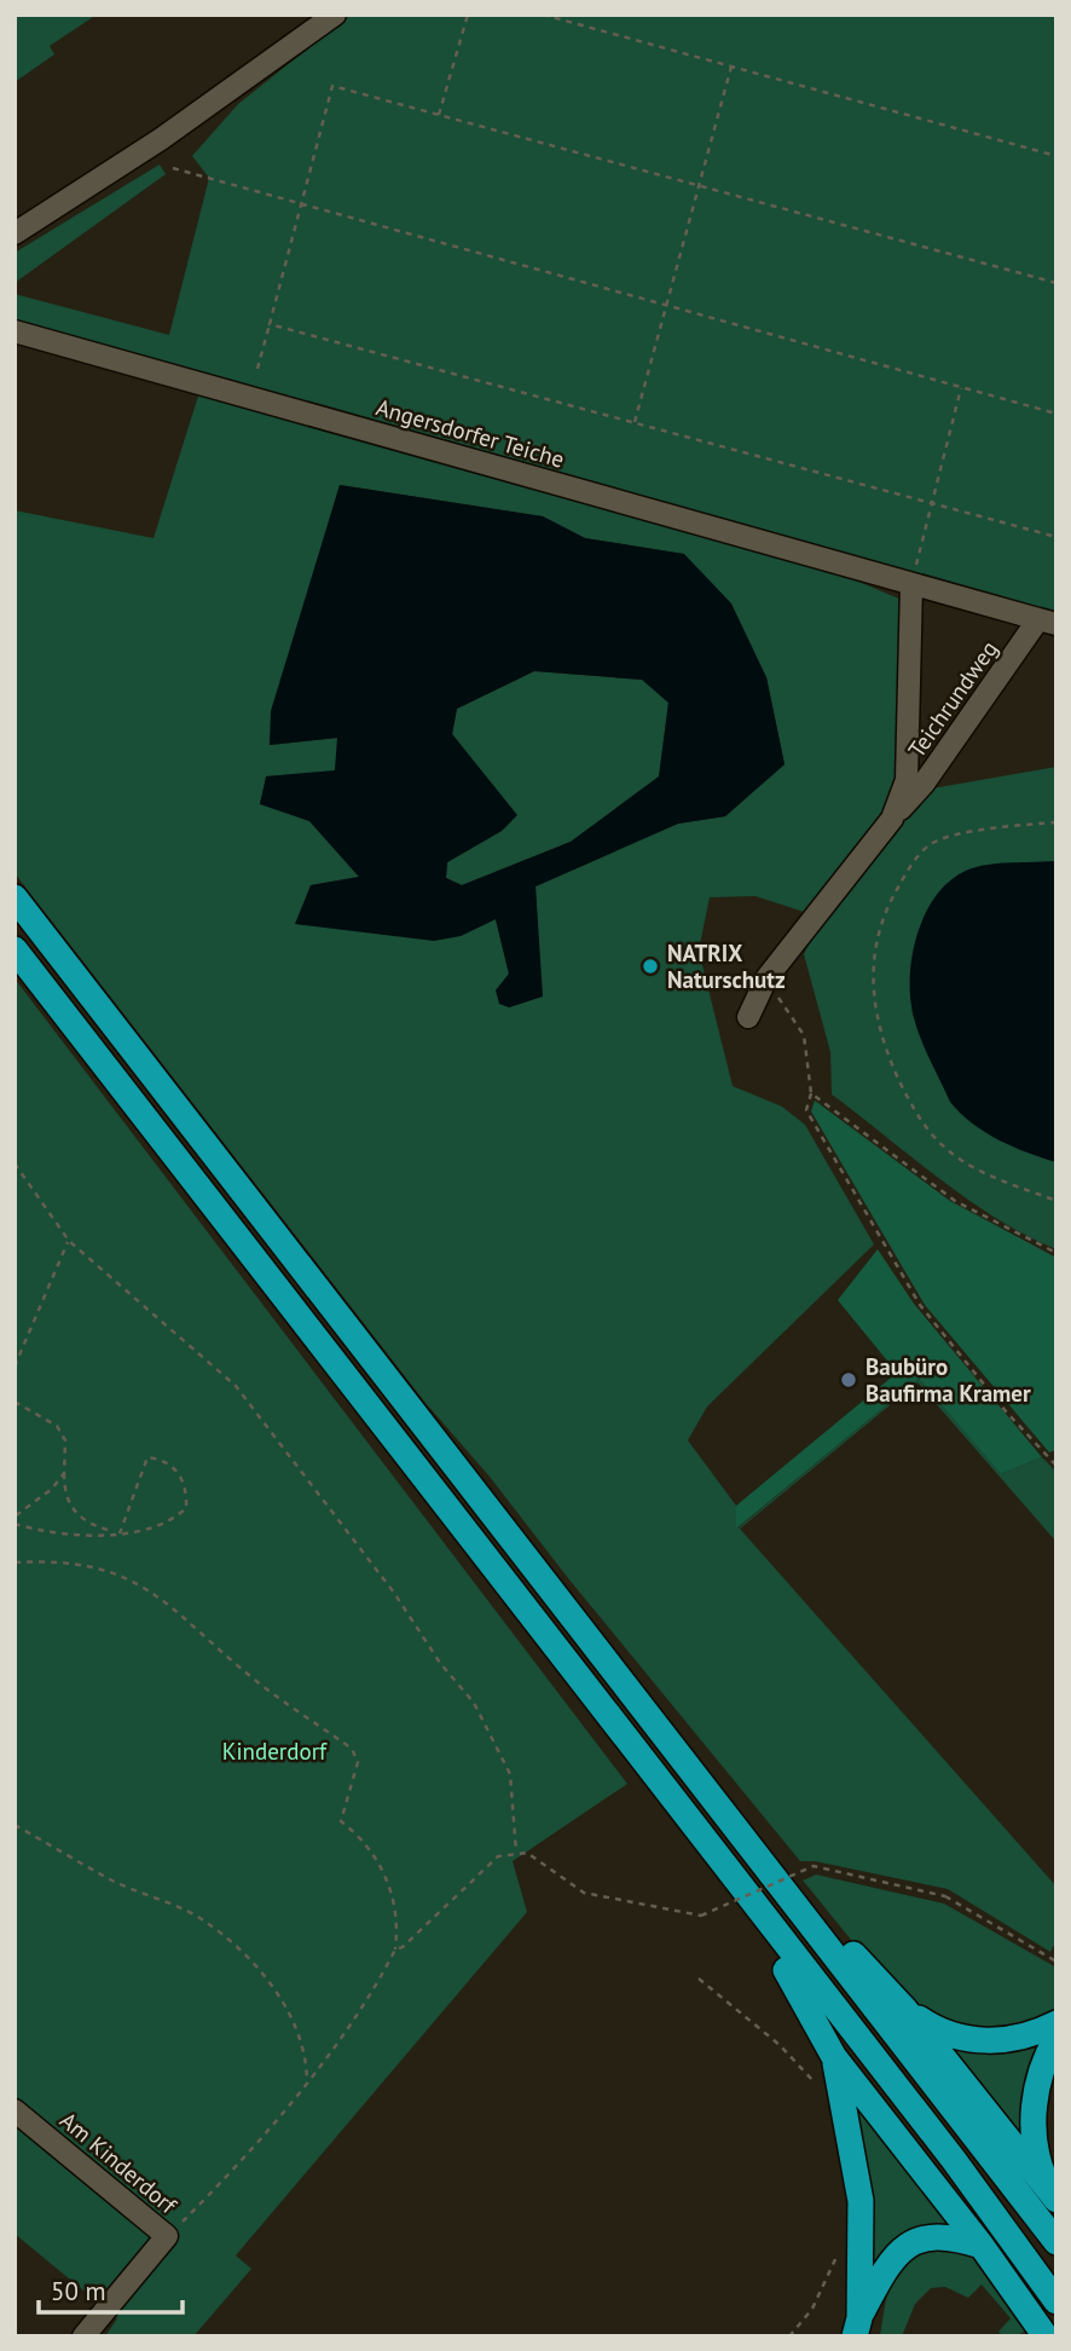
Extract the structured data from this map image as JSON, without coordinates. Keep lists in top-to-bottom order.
{
  "streets": {
    "street": ["Angersdorfer Teiche", "Teichrundweg", "Am Kinderdorf"]
  },
  "crossings": [
    ["Angersdorfer Teiche", "Teichrundweg"]
  ],
  "parks": ["Kinderdorf"],
  "places": ["NATRIX Naturschutz", "Baubüro Baufirma Kramer"],
  "scale_bar": "50 m"
}
